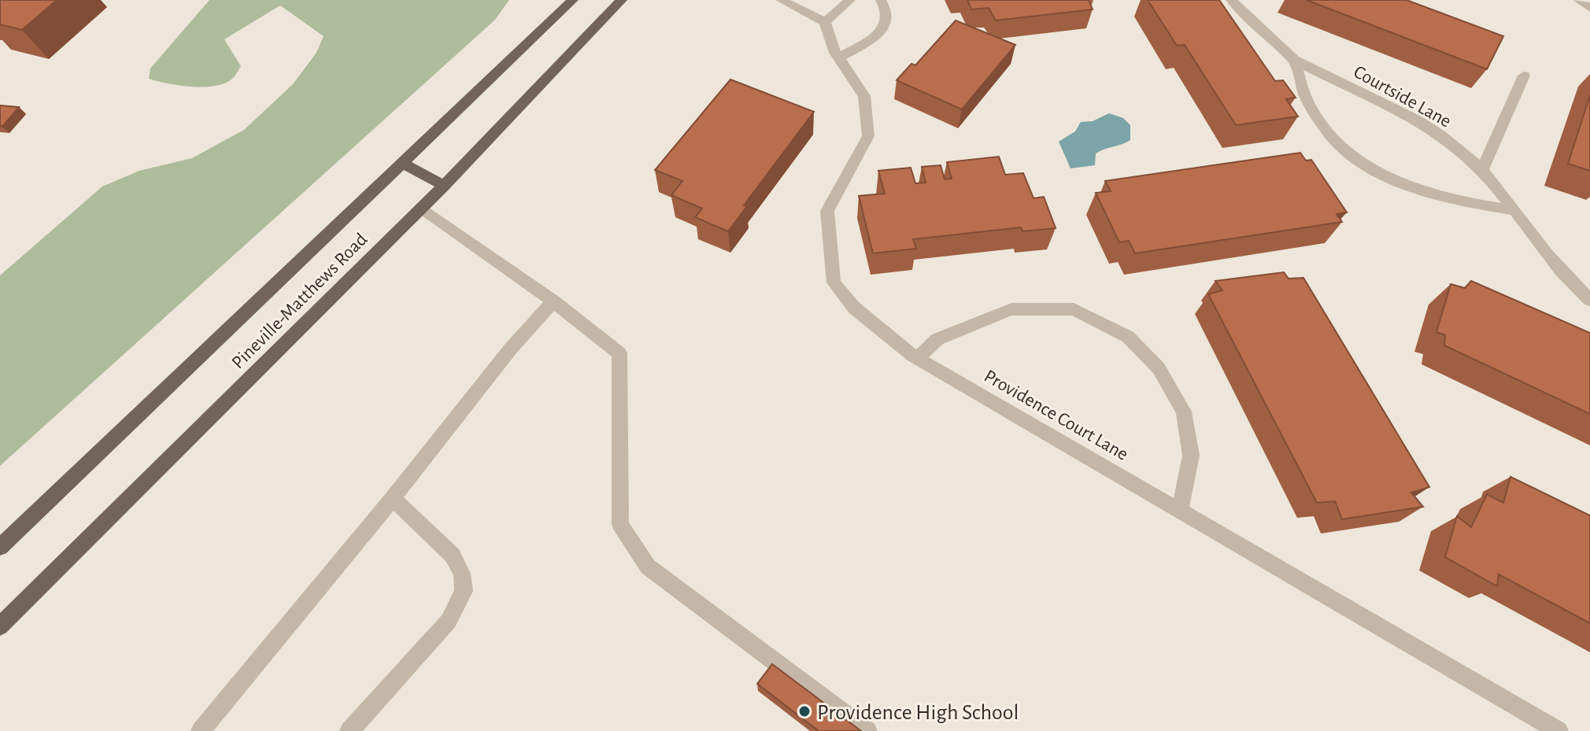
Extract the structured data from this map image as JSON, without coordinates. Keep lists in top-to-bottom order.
{
  "streets": {
    "main road": ["Pineville-Matthews Road"],
    "street": ["Courtside Lane", "Providence Court Lane"]
  },
  "places": ["Providence High School"]
}
